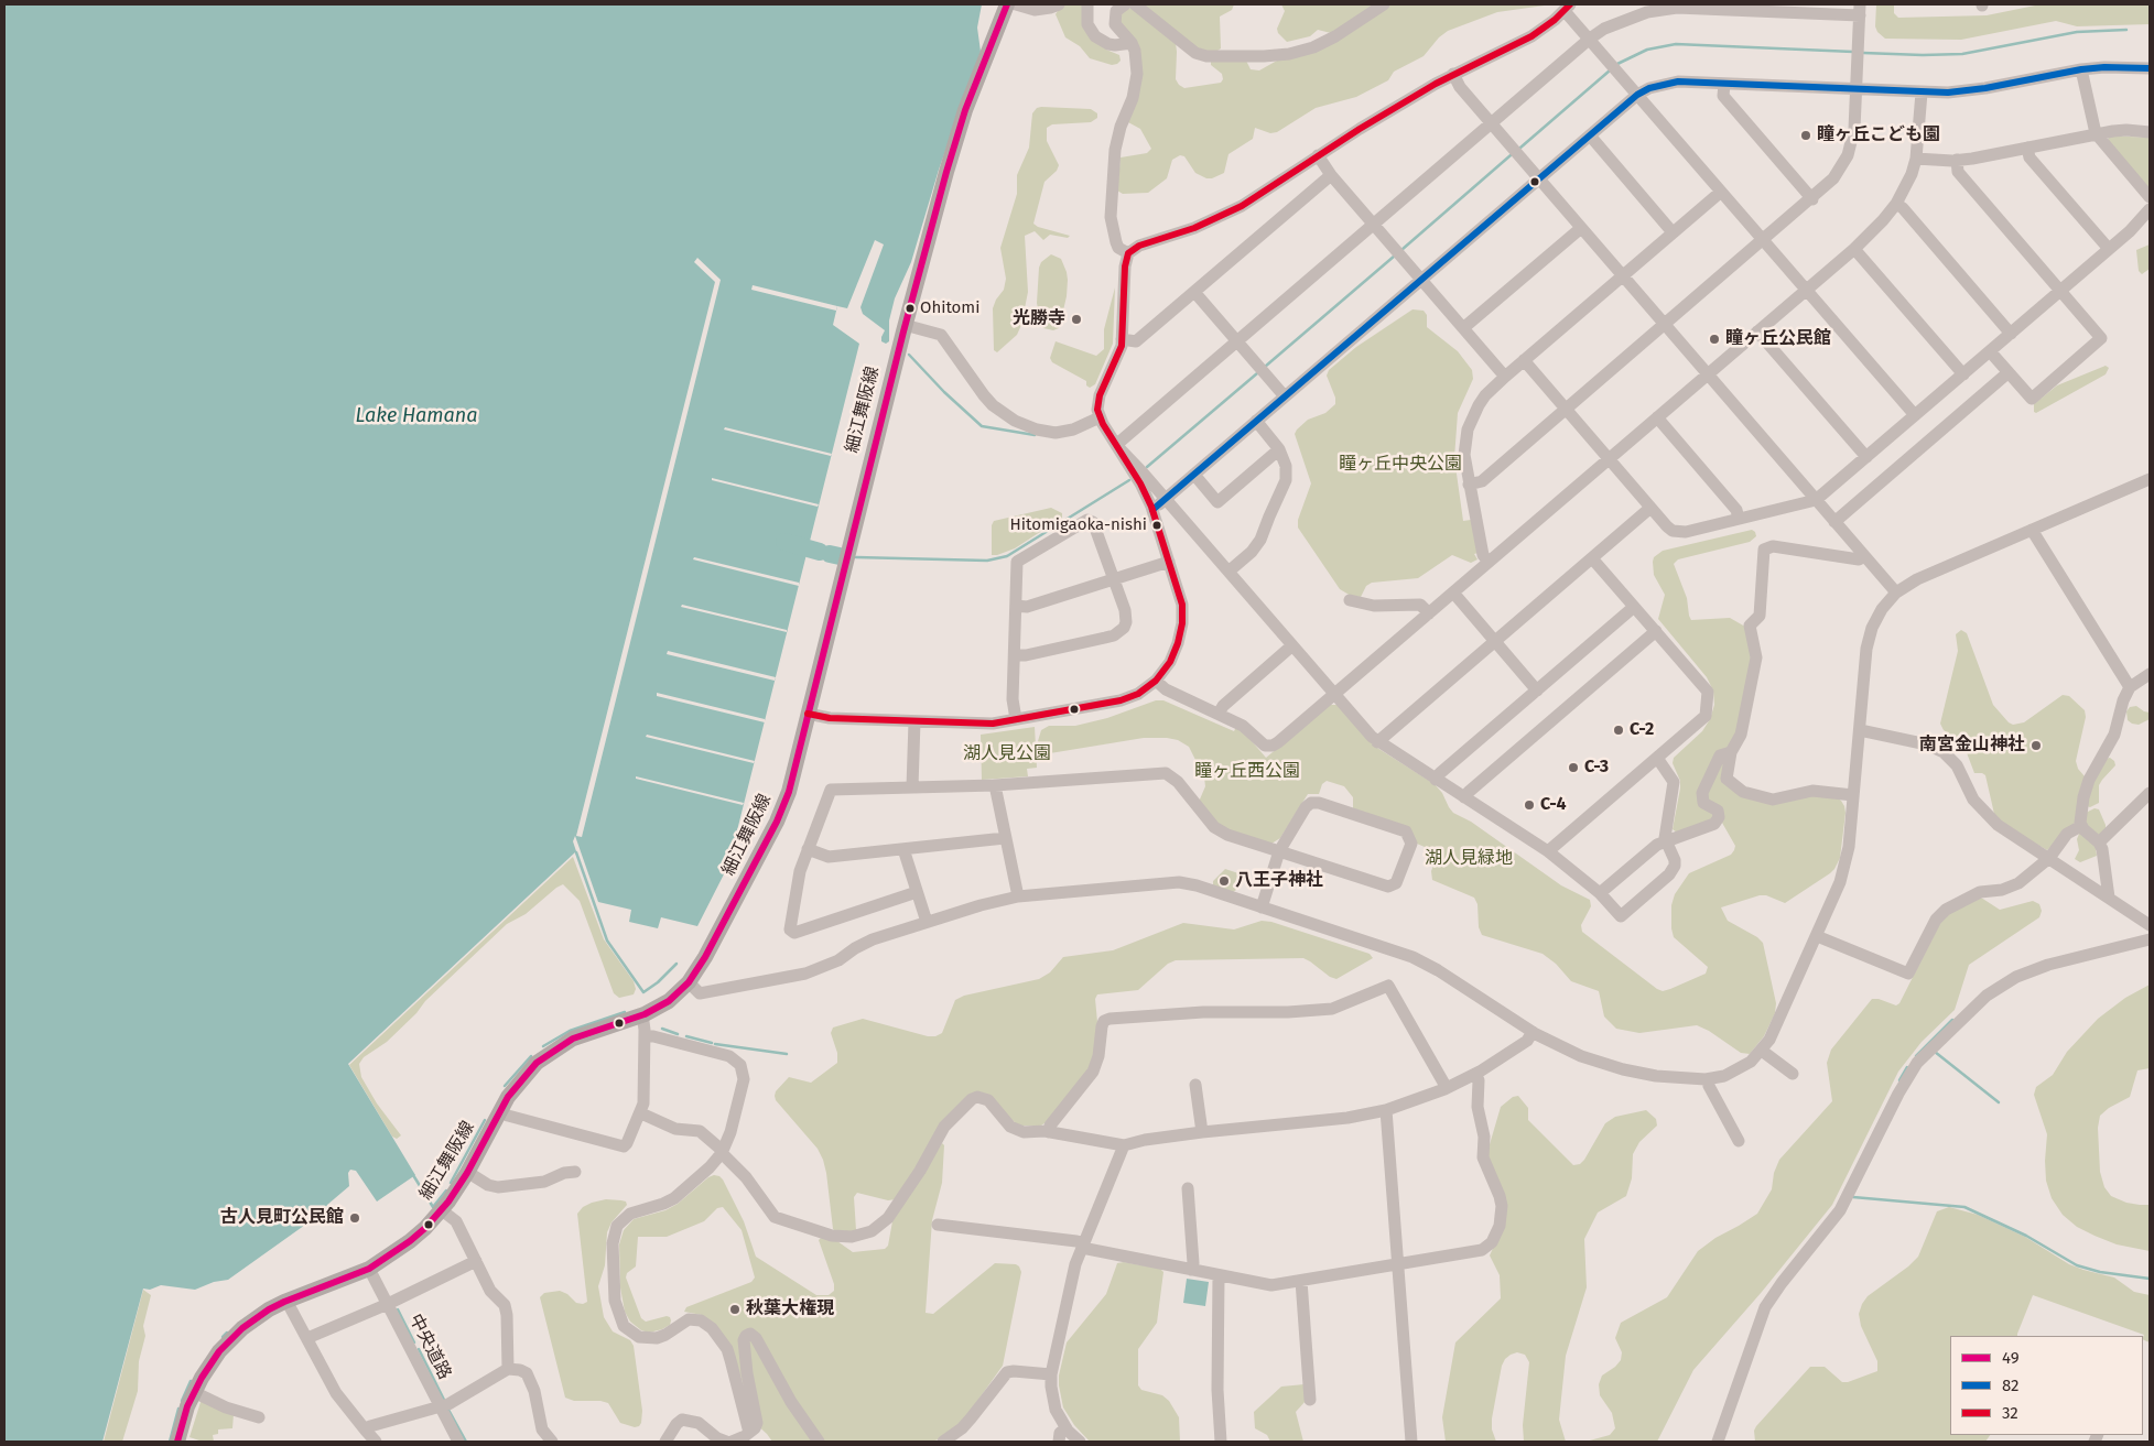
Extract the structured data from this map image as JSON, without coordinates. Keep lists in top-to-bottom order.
{
  "streets": {
    "main road": ["細江舞阪線"],
    "street": ["中央道路"]
  },
  "crossings": [
    ["細江舞阪線", "中央道路"]
  ],
  "water": ["Lake Hamana"],
  "parks": [
    "瞳ヶ丘中央公園",
    "湖人見公園",
    "瞳ヶ丘西公園",
    "湖人見緑地"
  ],
  "places": [
    "瞳ヶ丘こども園",
    "Ohitomi",
    "光勝寺",
    "瞳ヶ丘公民館",
    "Hitomigaoka-nishi",
    "C-2",
    "南宮金山神社",
    "C-3",
    "C-4",
    "八王子神社",
    "古人見町公民館",
    "秋葉大権現"
  ],
  "lines": ["transit line 49", "transit line 32", "transit line 82"],
  "legend": ["49", "82", "32"]
}
